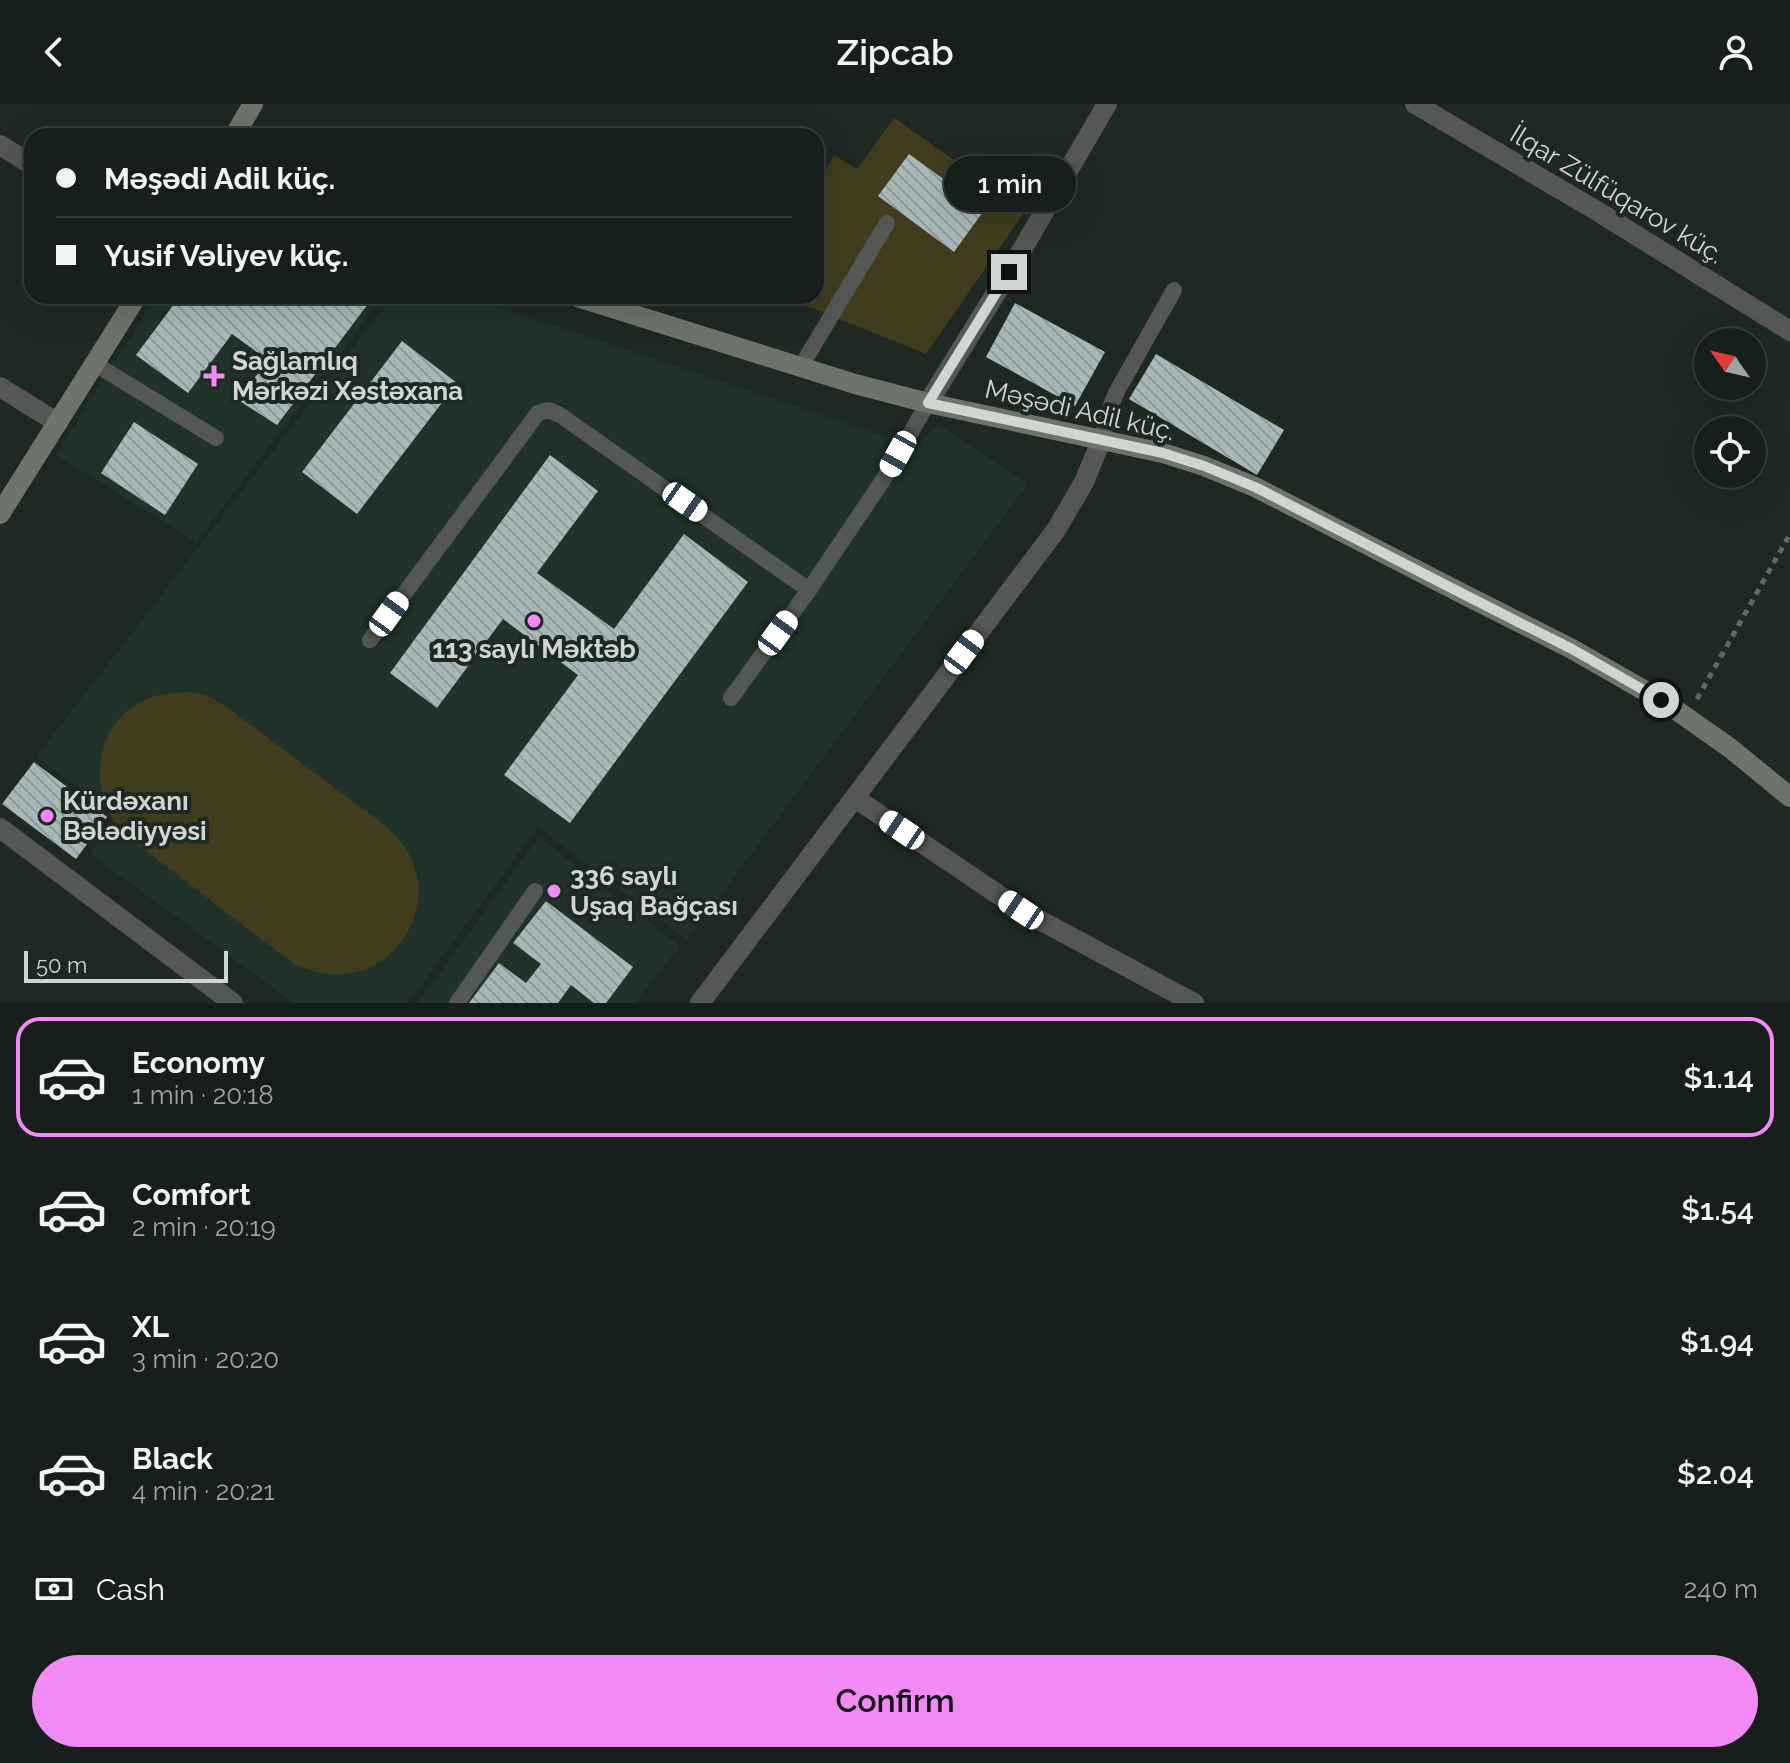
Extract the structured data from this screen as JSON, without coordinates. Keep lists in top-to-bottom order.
{
  "streets": {
    "street": ["İlqar Zülfüqarov küç.", "Məşədi Adil küç."]
  },
  "places": {
    "health": ["Sağlamlıq Mərkəzi Xəstəxana"],
    "other": ["113 saylı Məktəb", "Kürdəxanı Bələdiyyəsi", "336 saylı Uşaq Bağçası"]
  },
  "scale_bar": "50 m",
  "north": "top left",
  "page": {
    "header": "Zipcab",
    "banner": ["Məşədi Adil küç.", "Yusif Vəliyev küç."],
    "bubble": "1 min",
    "scale": "50 m",
    "list": [
      {
        "name": "Economy",
        "note": "1 min · 20:18",
        "value": "$1.14"
      },
      {
        "name": "Comfort",
        "note": "2 min · 20:19",
        "value": "$1.54"
      },
      {
        "name": "XL",
        "note": "3 min · 20:20",
        "value": "$1.94"
      },
      {
        "name": "Black",
        "note": "4 min · 20:21",
        "value": "$2.04"
      }
    ],
    "pay": ["Cash", "240 m"],
    "buttons": "Confirm"
  }
}
